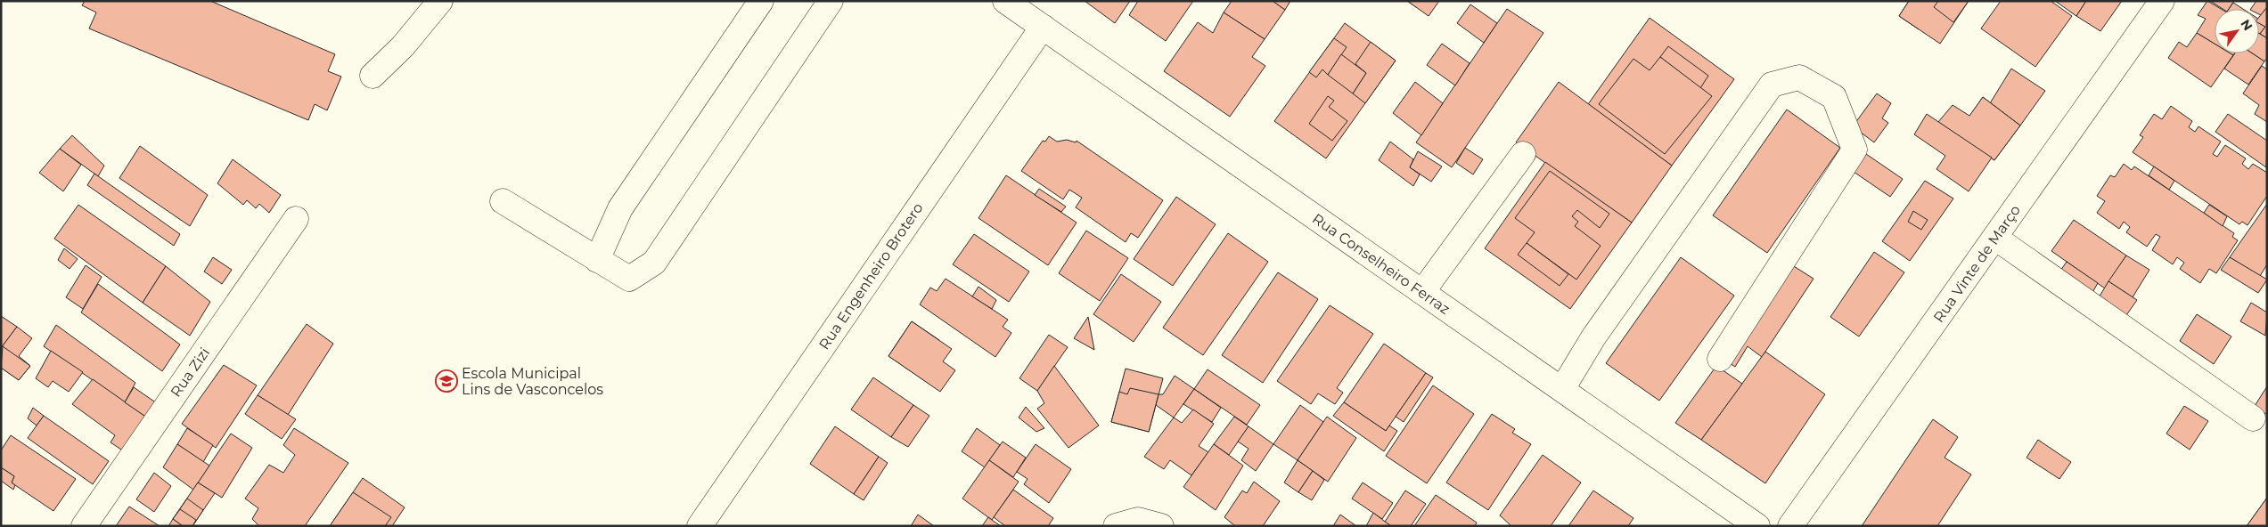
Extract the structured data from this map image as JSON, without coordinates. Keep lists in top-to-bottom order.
{
  "streets": {
    "street": [
      "Rua Conselheiro Ferraz",
      "Rua Vinte de Março",
      "Rua Engenheiro Brotero",
      "Rua Zizi"
    ]
  },
  "crossings": [
    ["Rua Conselheiro Ferraz", "Rua Engenheiro Brotero"]
  ],
  "places": {
    "school or university": ["Escola Municipal Lins de Vasconcelos"]
  },
  "north": "top right"
}
